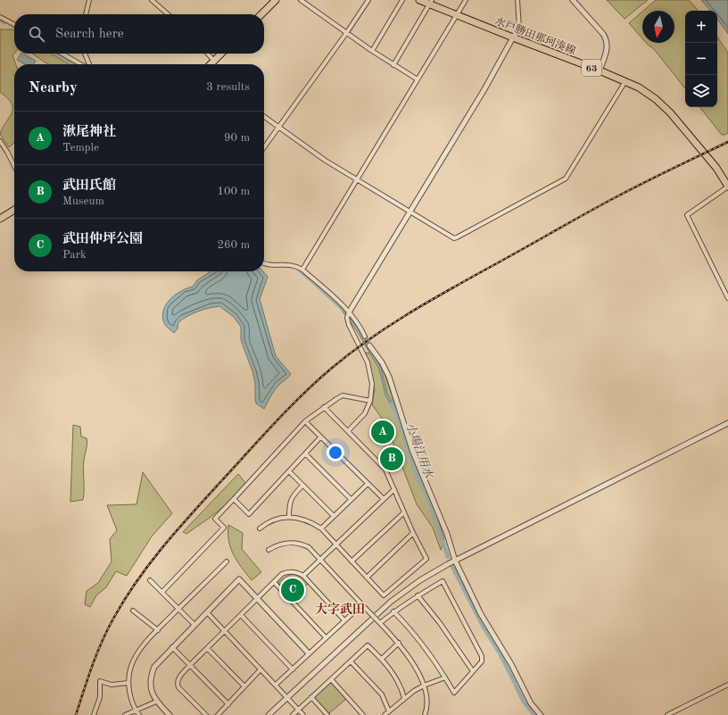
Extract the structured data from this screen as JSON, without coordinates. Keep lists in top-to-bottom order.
{
  "streets": {
    "main road": ["水戸勝田那珂湊線", "63"]
  },
  "districts": ["大字武田"],
  "water": ["小場江用水"],
  "north": "bottom",
  "page": {
    "map_buttons": ["+", "−"],
    "search": "Search here",
    "heading": ["Nearby", "3 results"],
    "list": [
      {
        "mark": "A",
        "name": "湫尾神社",
        "note": "Temple",
        "value": "90 m"
      },
      {
        "mark": "B",
        "name": "武田氏館",
        "note": "Museum",
        "value": "100 m"
      },
      {
        "mark": "C",
        "name": "武田仲坪公園",
        "note": "Park",
        "value": "260 m"
      }
    ],
    "pins": ["A", "B", "C"]
  }
}
